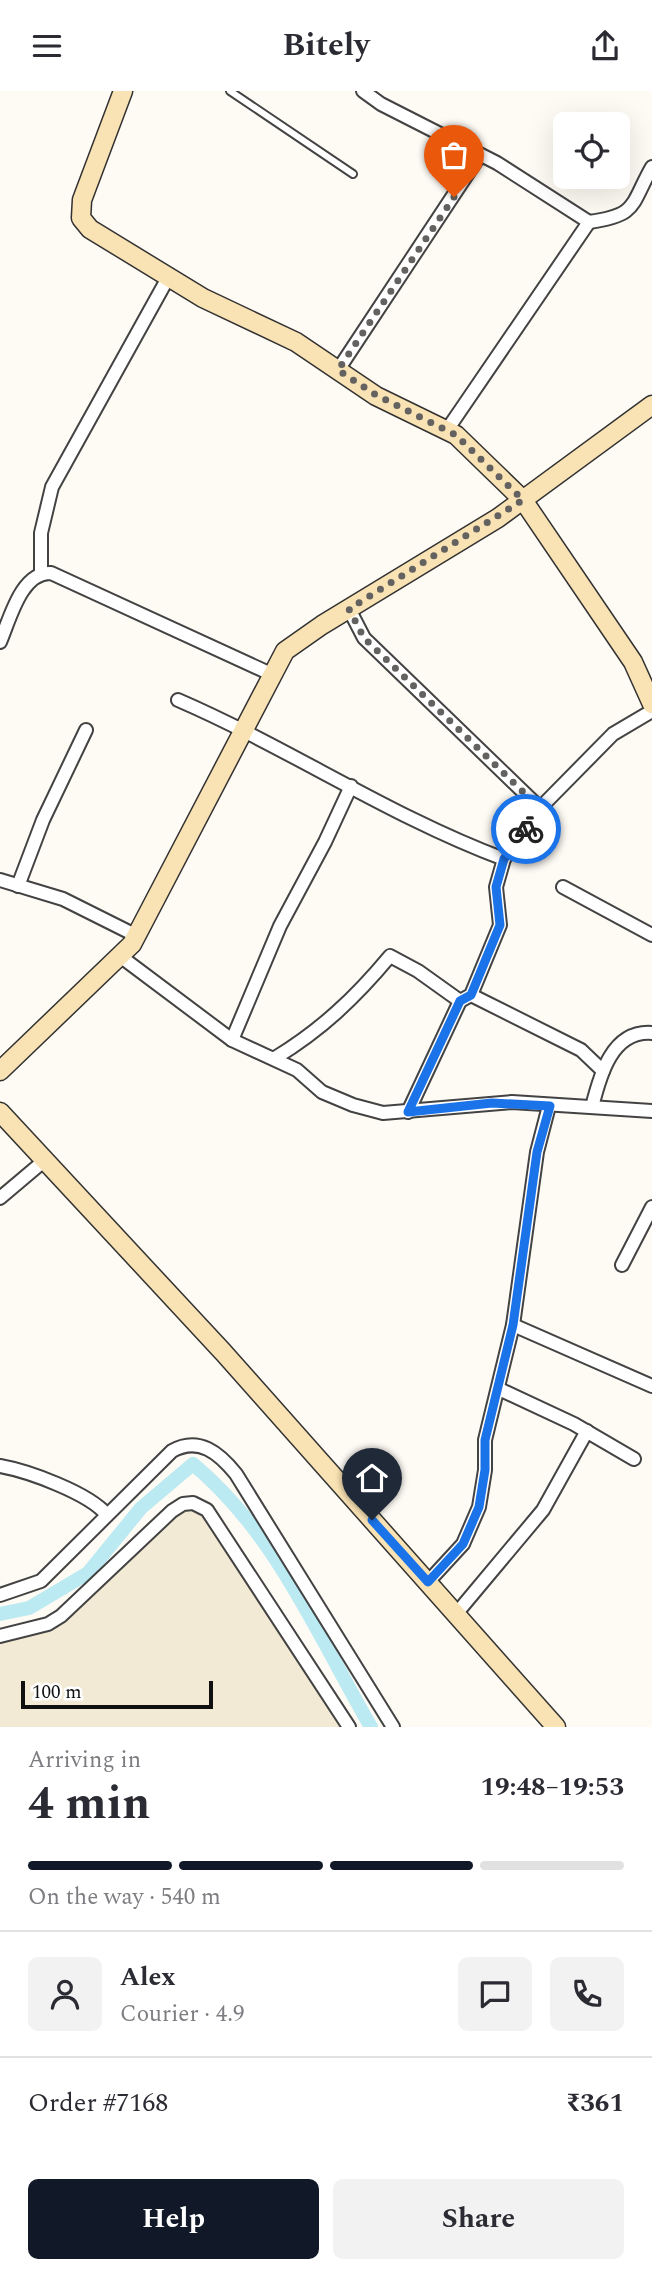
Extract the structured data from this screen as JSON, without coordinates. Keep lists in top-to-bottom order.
{
  "scale_bar": "100 m",
  "page": {
    "header": "Bitely",
    "scale": "100 m",
    "heading": ["4 min", "Arriving in", "19:48–19:53"],
    "panel": [
      "Alex",
      "Courier · 4.9",
      "Order #7168",
      "₹361"
    ],
    "bar": "On the way · 540 m",
    "buttons": ["Help", "Share"]
  }
}
